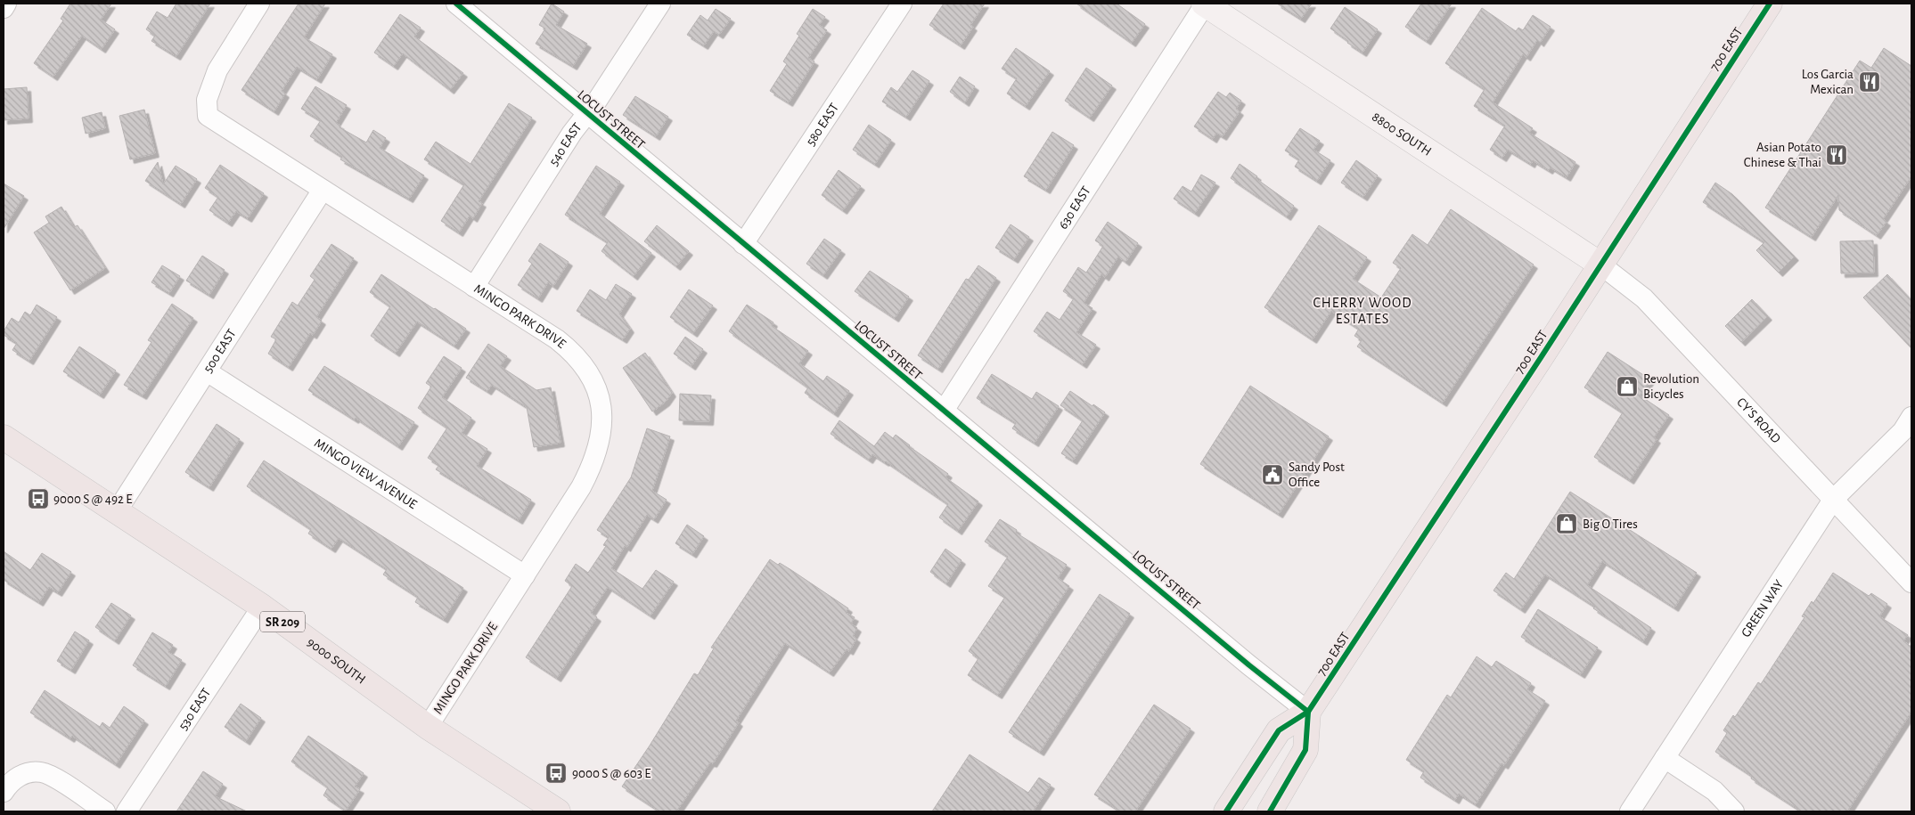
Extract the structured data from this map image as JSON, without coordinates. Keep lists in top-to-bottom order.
{
  "streets": {
    "main road": ["700 EAST", "SR 209", "9000 SOUTH"],
    "street": [
      "LOCUST STREET",
      "580 EAST",
      "8800 SOUTH",
      "540 EAST",
      "630 EAST",
      "MINGO PARK DRIVE",
      "500 EAST",
      "CY'S ROAD",
      "MINGO VIEW AVENUE",
      "GREEN WAY",
      "530 EAST"
    ]
  },
  "crossings": [
    ["700 EAST", "LOCUST STREET"],
    ["700 EAST", "8800 SOUTH"],
    ["700 EAST", "CY'S ROAD"],
    ["LOCUST STREET", "580 EAST"],
    ["LOCUST STREET", "540 EAST"],
    ["LOCUST STREET", "630 EAST"],
    ["8800 SOUTH", "630 EAST"],
    ["8800 SOUTH", "CY'S ROAD"],
    ["540 EAST", "MINGO PARK DRIVE"],
    ["MINGO PARK DRIVE", "500 EAST"],
    ["MINGO PARK DRIVE", "MINGO VIEW AVENUE"],
    ["MINGO PARK DRIVE", "9000 SOUTH"],
    ["500 EAST", "MINGO VIEW AVENUE"],
    ["500 EAST", "9000 SOUTH"],
    ["CY'S ROAD", "GREEN WAY"],
    ["9000 SOUTH", "530 EAST"]
  ],
  "districts": ["CHERRY WOOD ESTATES"],
  "places": {
    "restaurant": ["Los Garcia Mexican", "Asian Potato Chinese & Thai"],
    "shop": ["Revolution Bicycles", "Big O Tires"],
    "public building": ["Sandy Post Office"],
    "bus stop": ["9000 S @ 492 E", "9000 S @ 603 E"]
  }
}
